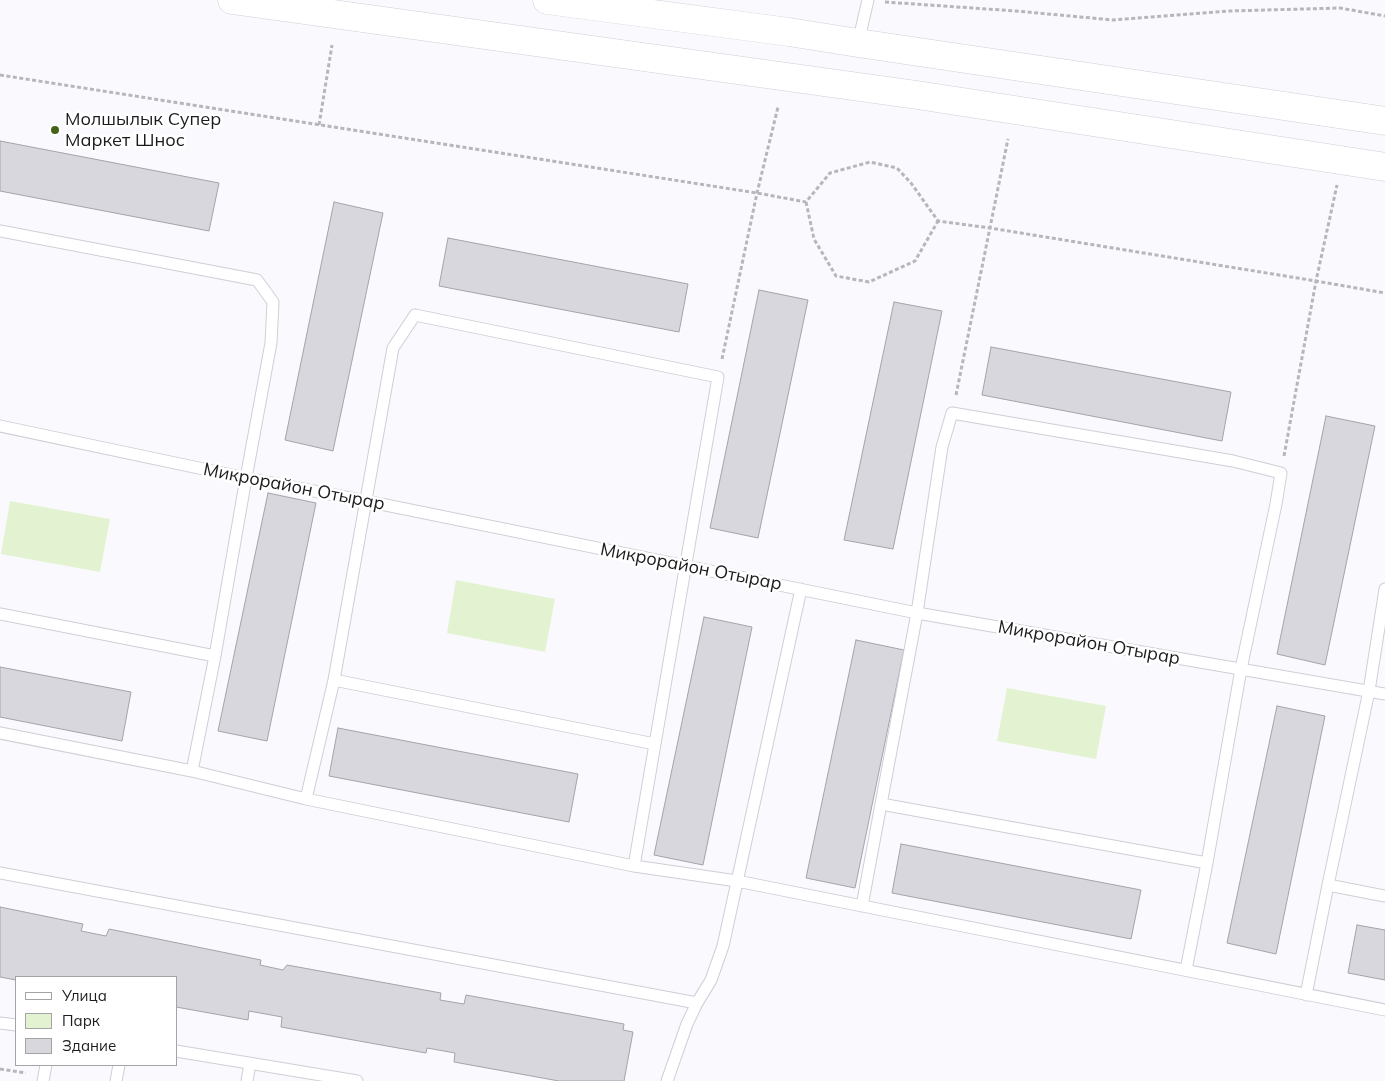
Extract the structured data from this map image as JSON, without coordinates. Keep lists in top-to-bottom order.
{
  "streets": {
    "lane": ["Микрорайон Отырар"]
  },
  "places": ["Молшылык Супер Маркет Шнос"],
  "legend": ["Улица", "Парк", "Здание"]
}
